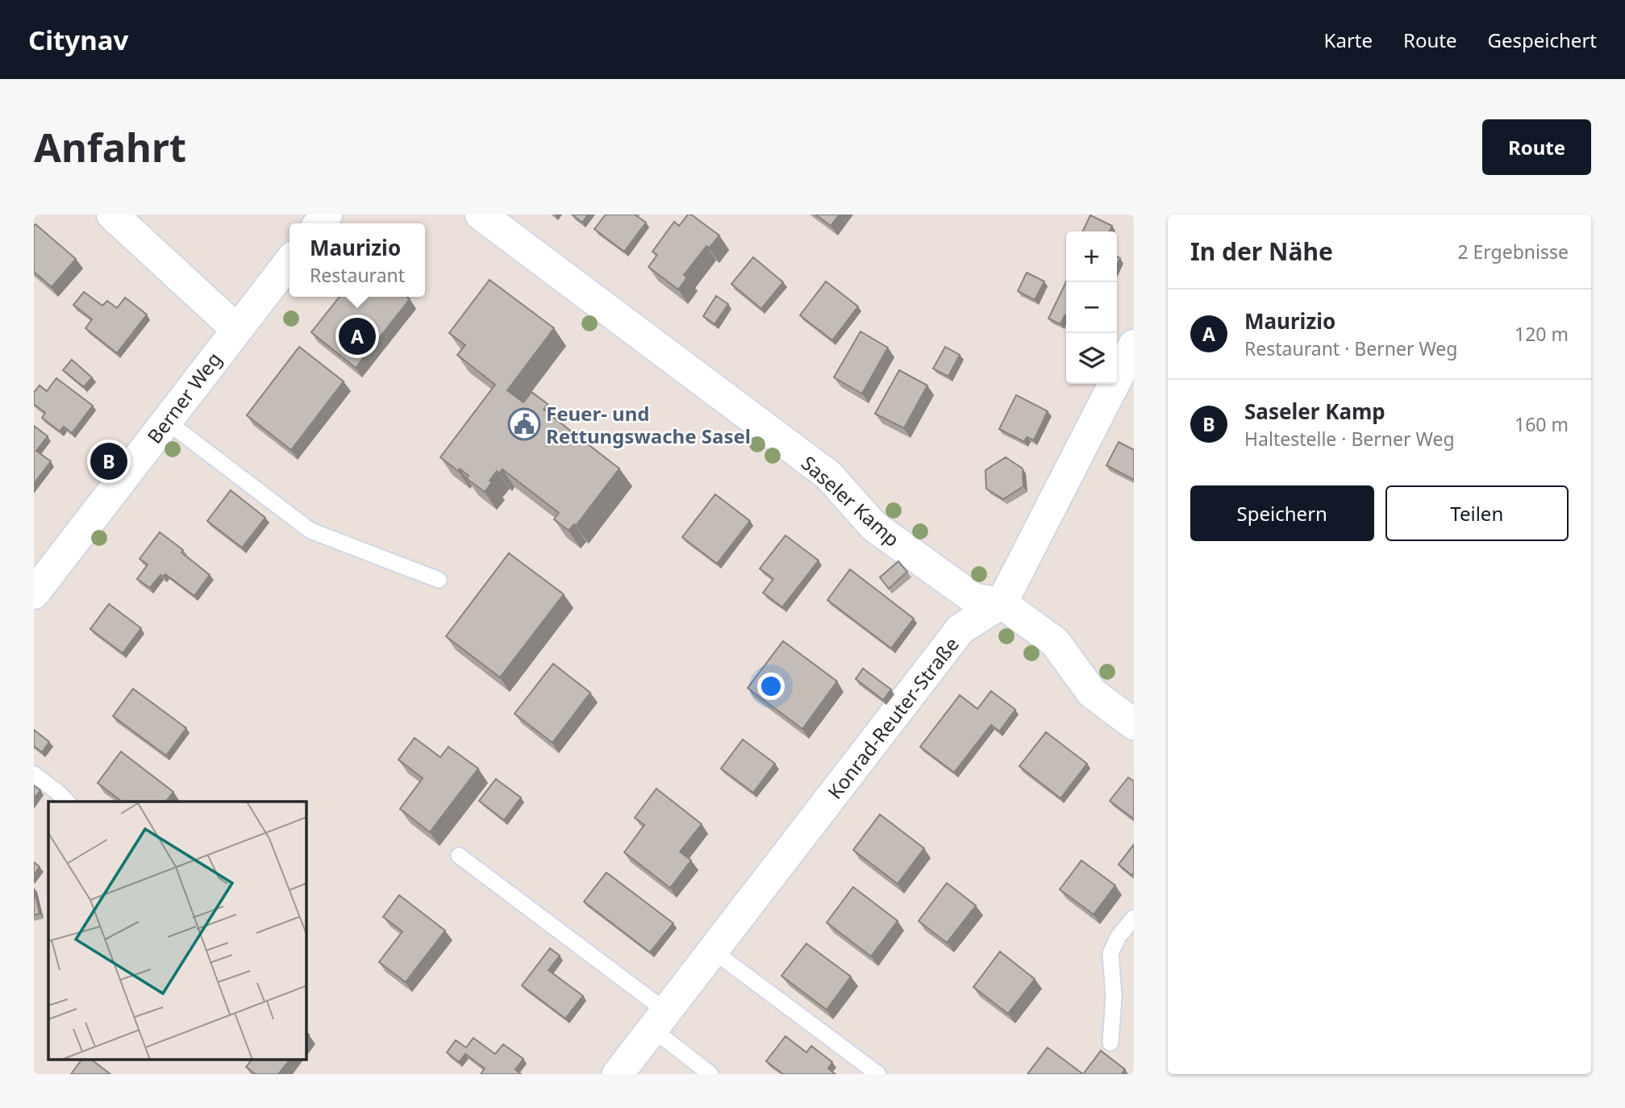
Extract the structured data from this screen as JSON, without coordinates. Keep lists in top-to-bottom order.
{
  "streets": {
    "street": ["Berner Weg", "Saseler Kamp", "Konrad-Reuter-Straße"]
  },
  "crossings": [
    ["Saseler Kamp", "Konrad-Reuter-Straße"]
  ],
  "places": {
    "public building": ["Feuer- und Rettungswache Sasel"]
  },
  "page": {
    "header": "Citynav",
    "nav": ["Karte", "Route", "Gespeichert"],
    "buttons": [
      "Route",
      ["Speichern", "Teilen"]
    ],
    "title": "Anfahrt",
    "heading": ["In der Nähe", "2 Ergebnisse"],
    "popup": ["Maurizio", "Restaurant"],
    "map_buttons": ["+", "−"],
    "list": [
      {
        "mark": "A",
        "name": "Maurizio",
        "note": "Restaurant · Berner Weg",
        "value": "120 m"
      },
      {
        "mark": "B",
        "name": "Saseler Kamp",
        "note": "Haltestelle · Berner Weg",
        "value": "160 m"
      }
    ],
    "pins": ["A", "B"]
  }
}
